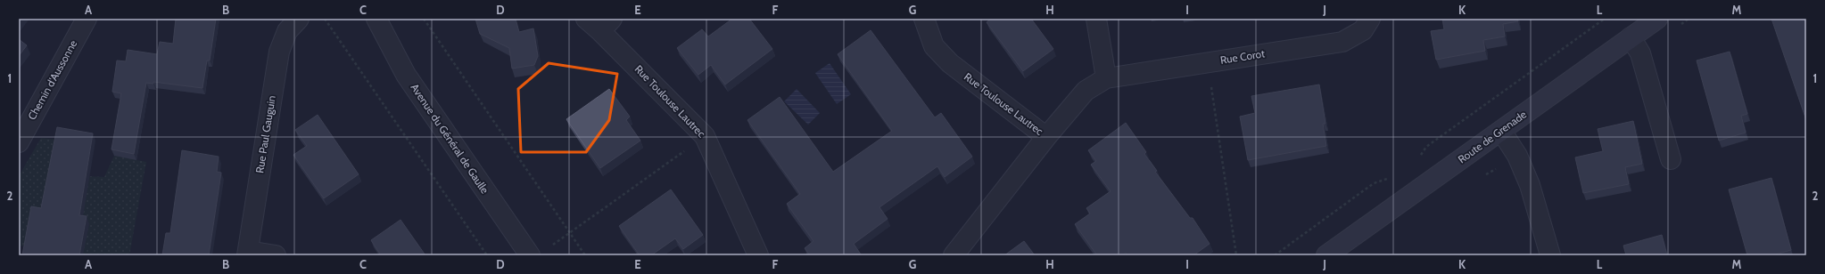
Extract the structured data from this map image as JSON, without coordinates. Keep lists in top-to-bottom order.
{
  "streets": {
    "main road": ["Route de Grenade"],
    "street": [
      "Rue Corot",
      "Chemin d'Aussonne",
      "Rue Toulouse Lautrec",
      "Rue Paul Gauguin",
      "Avenue du Général de Gaulle"
    ]
  },
  "grid": {
    "columns": [
      "A",
      "B",
      "C",
      "D",
      "E",
      "F",
      "G",
      "H",
      "I",
      "J",
      "K",
      "L",
      "M"
    ],
    "rows": ["1", "2"]
  }
}
